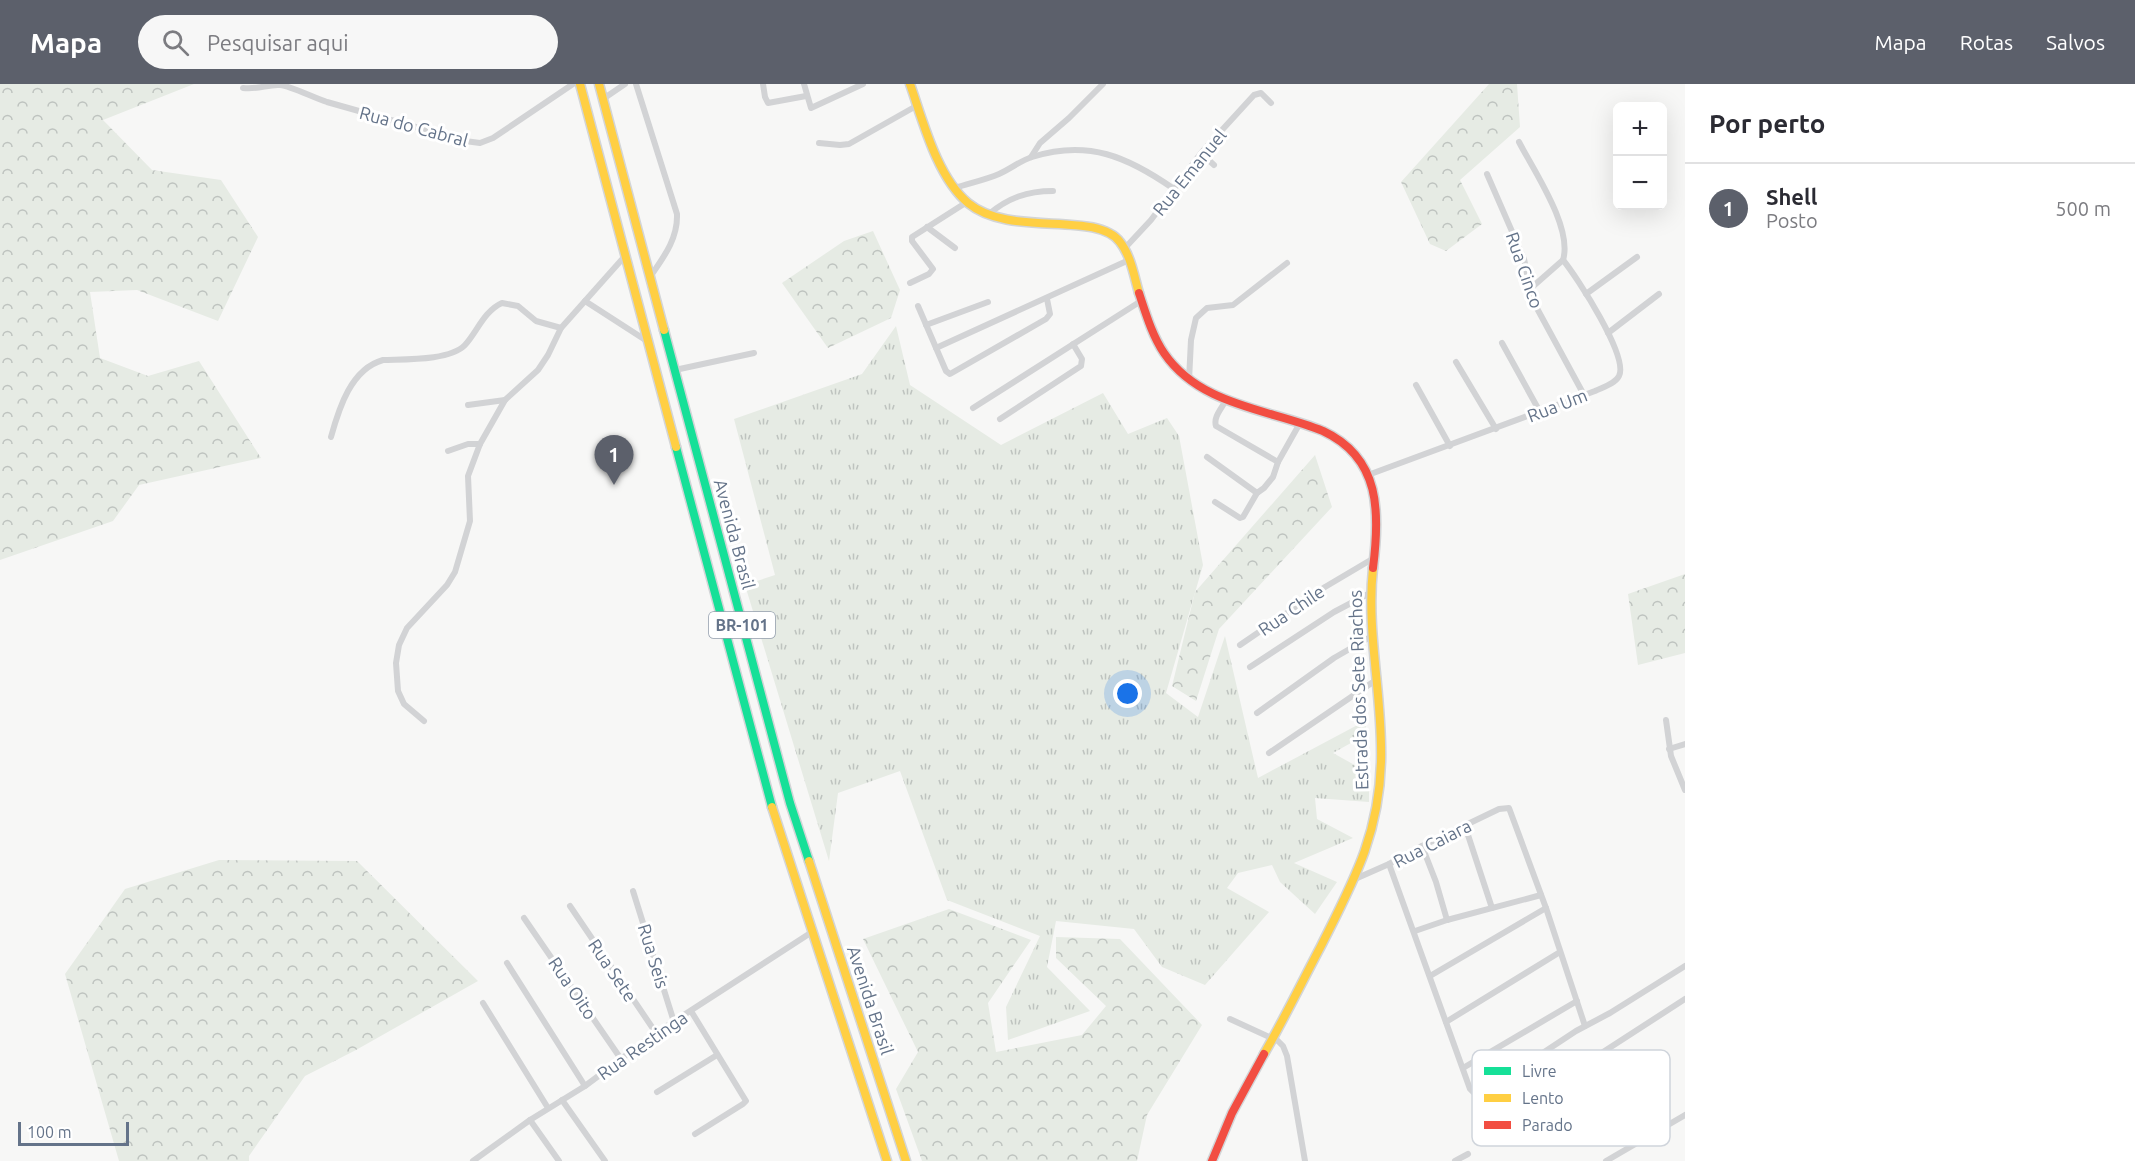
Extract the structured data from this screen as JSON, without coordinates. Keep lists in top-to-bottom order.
{
  "streets": {
    "main road": ["Avenida Brasil", "BR-101", "Estrada dos Sete Riachos"],
    "street": [
      "Rua do Cabral",
      "Rua Emanuel",
      "Rua Cinco",
      "Rua Um",
      "Rua Chile",
      "Rua Caiara",
      "Rua Seis",
      "Rua Sete",
      "Rua Oito",
      "Rua Restinga"
    ]
  },
  "crossings": [
    ["Rua Emanuel", "Estrada dos Sete Riachos"],
    ["Rua Cinco", "Rua Um"],
    ["Rua Um", "Estrada dos Sete Riachos"],
    ["Avenida Brasil", "Rua Restinga"],
    ["Rua Chile", "Estrada dos Sete Riachos"],
    ["Estrada dos Sete Riachos", "Rua Caiara"],
    ["Rua Seis", "Rua Restinga"],
    ["Rua Sete", "Rua Restinga"],
    ["Rua Oito", "Rua Restinga"]
  ],
  "legend": ["Livre", "Lento", "Parado"],
  "scale_bar": "100 m",
  "page": {
    "header": "Mapa",
    "search": "Pesquisar aqui",
    "nav": ["Mapa", "Rotas", "Salvos"],
    "heading": "Por perto",
    "map_buttons": ["+", "−"],
    "list": [
      {
        "mark": "1",
        "name": "Shell",
        "note": "Posto",
        "value": "500 m"
      }
    ],
    "pins": "1",
    "scale": "100 m"
  }
}
